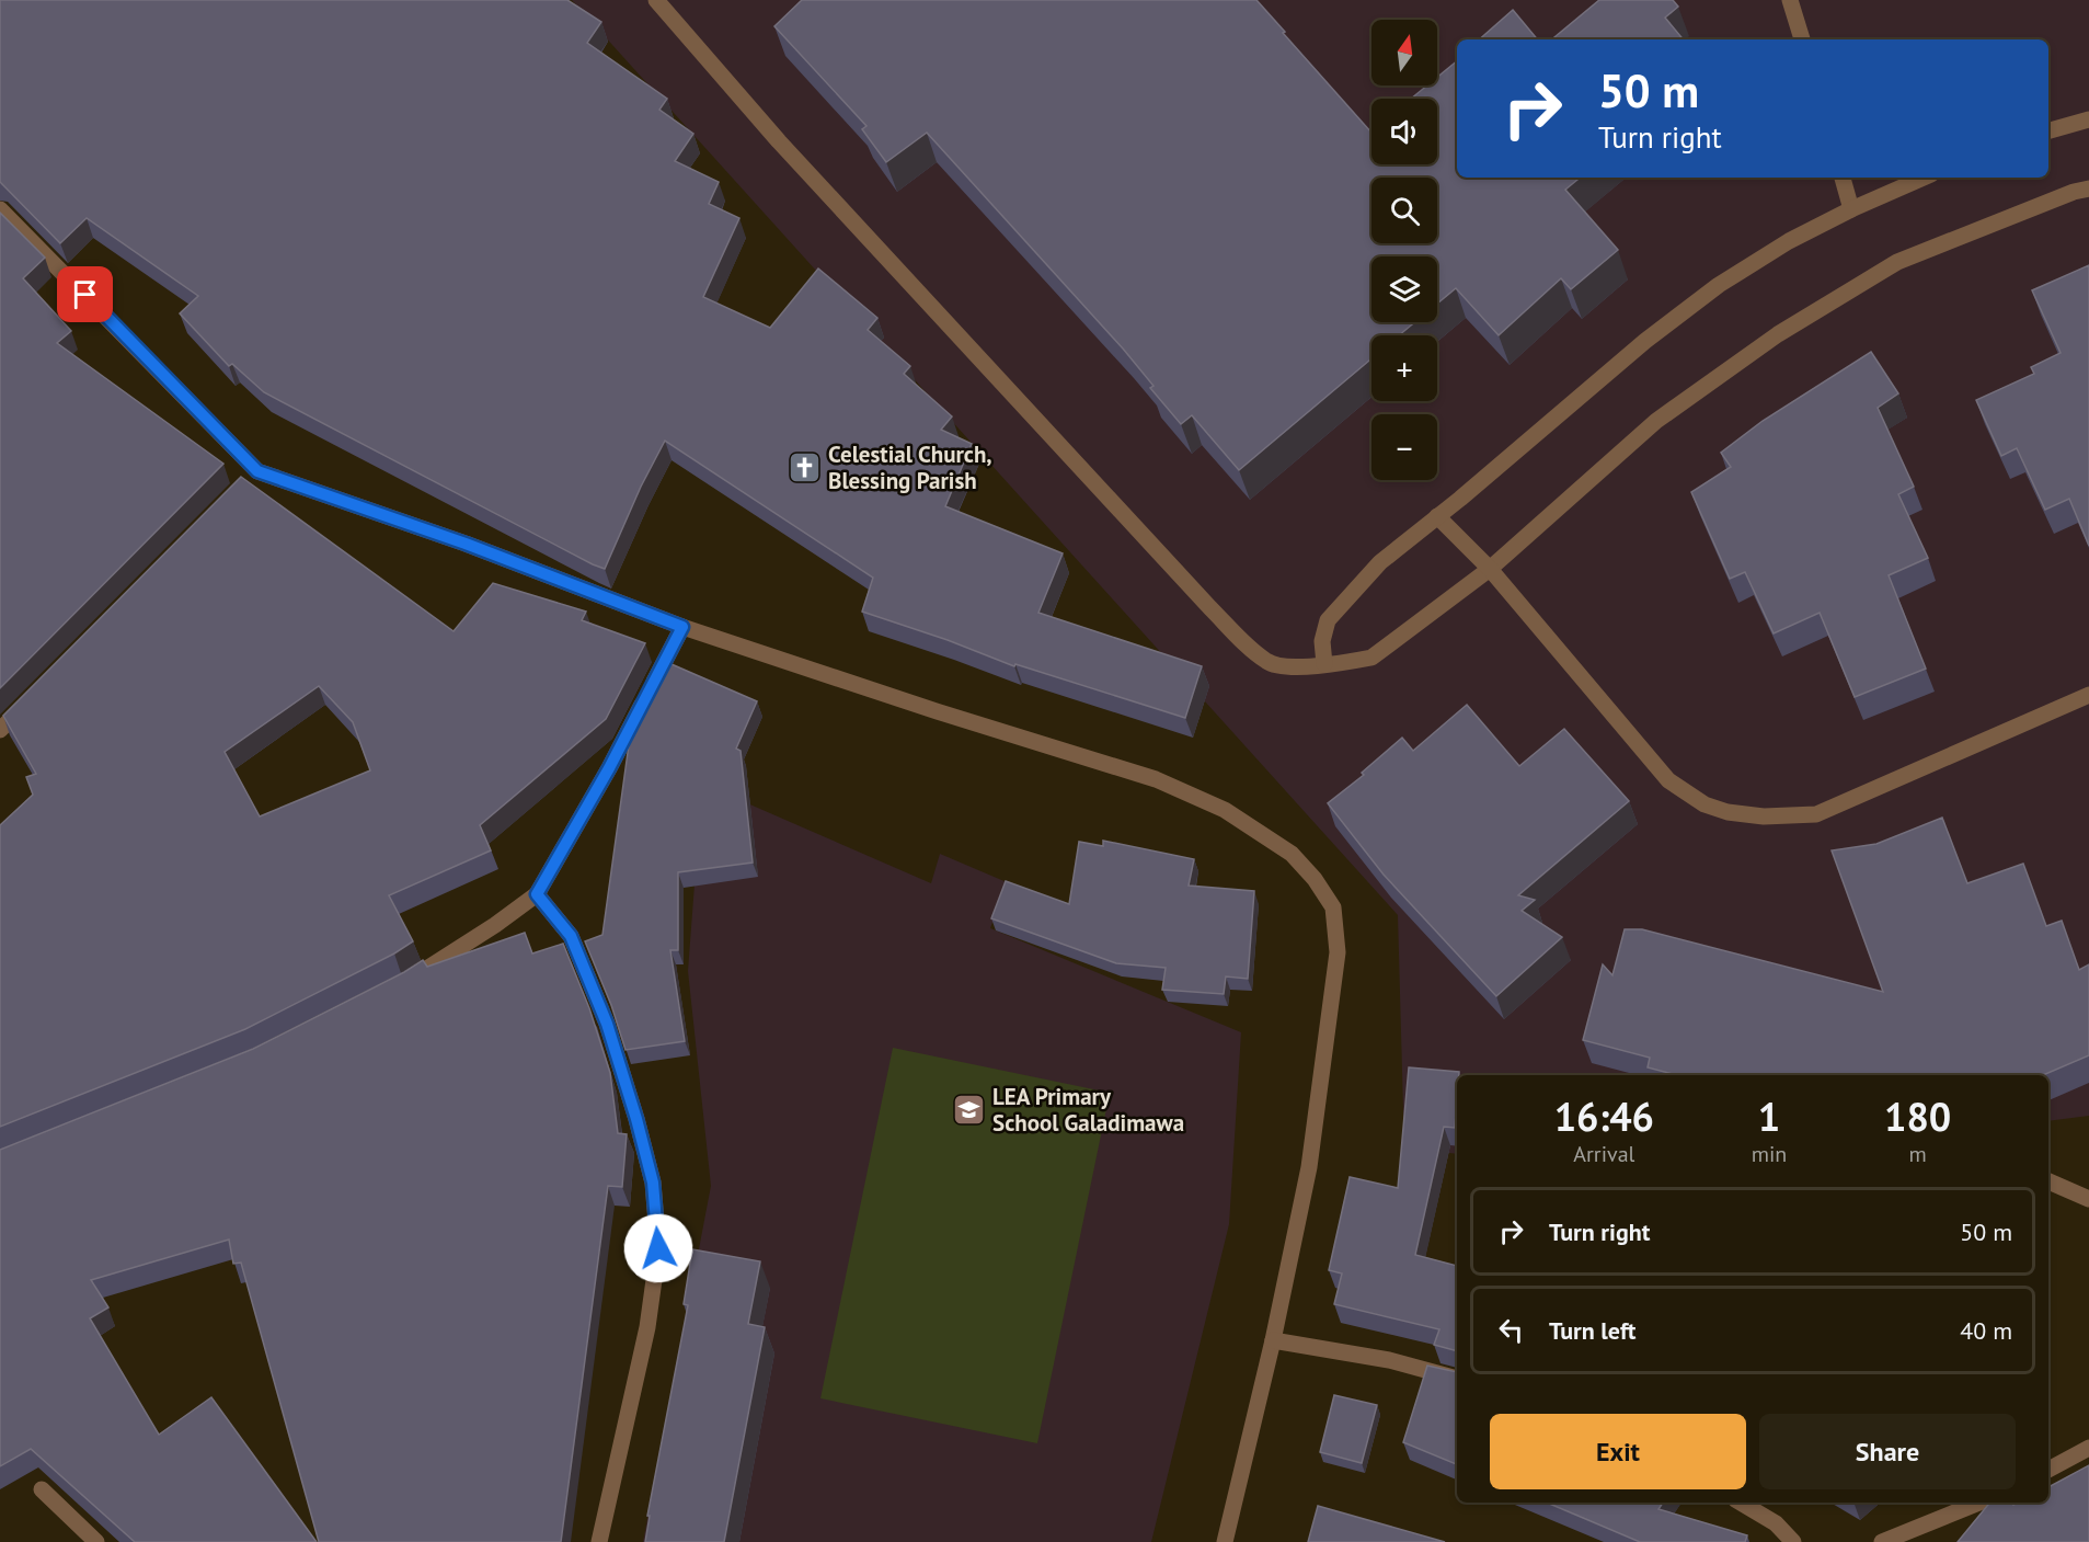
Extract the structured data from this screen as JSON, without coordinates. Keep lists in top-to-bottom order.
{
  "places": {
    "church": ["Celestial Church, Blessing Parish"],
    "school or university": ["LEA Primary School Galadimawa"]
  },
  "north": "top",
  "page": {
    "map_buttons": ["+", "−"],
    "turn": ["50 m", "Turn right"],
    "eta": [
      "16:46",
      "Arrival",
      "1",
      "min",
      "180",
      "m"
    ],
    "list": [
      {
        "name": "Turn right",
        "value": "50 m"
      },
      {
        "name": "Turn left",
        "value": "40 m"
      }
    ],
    "buttons": ["Exit", "Share"]
  }
}
